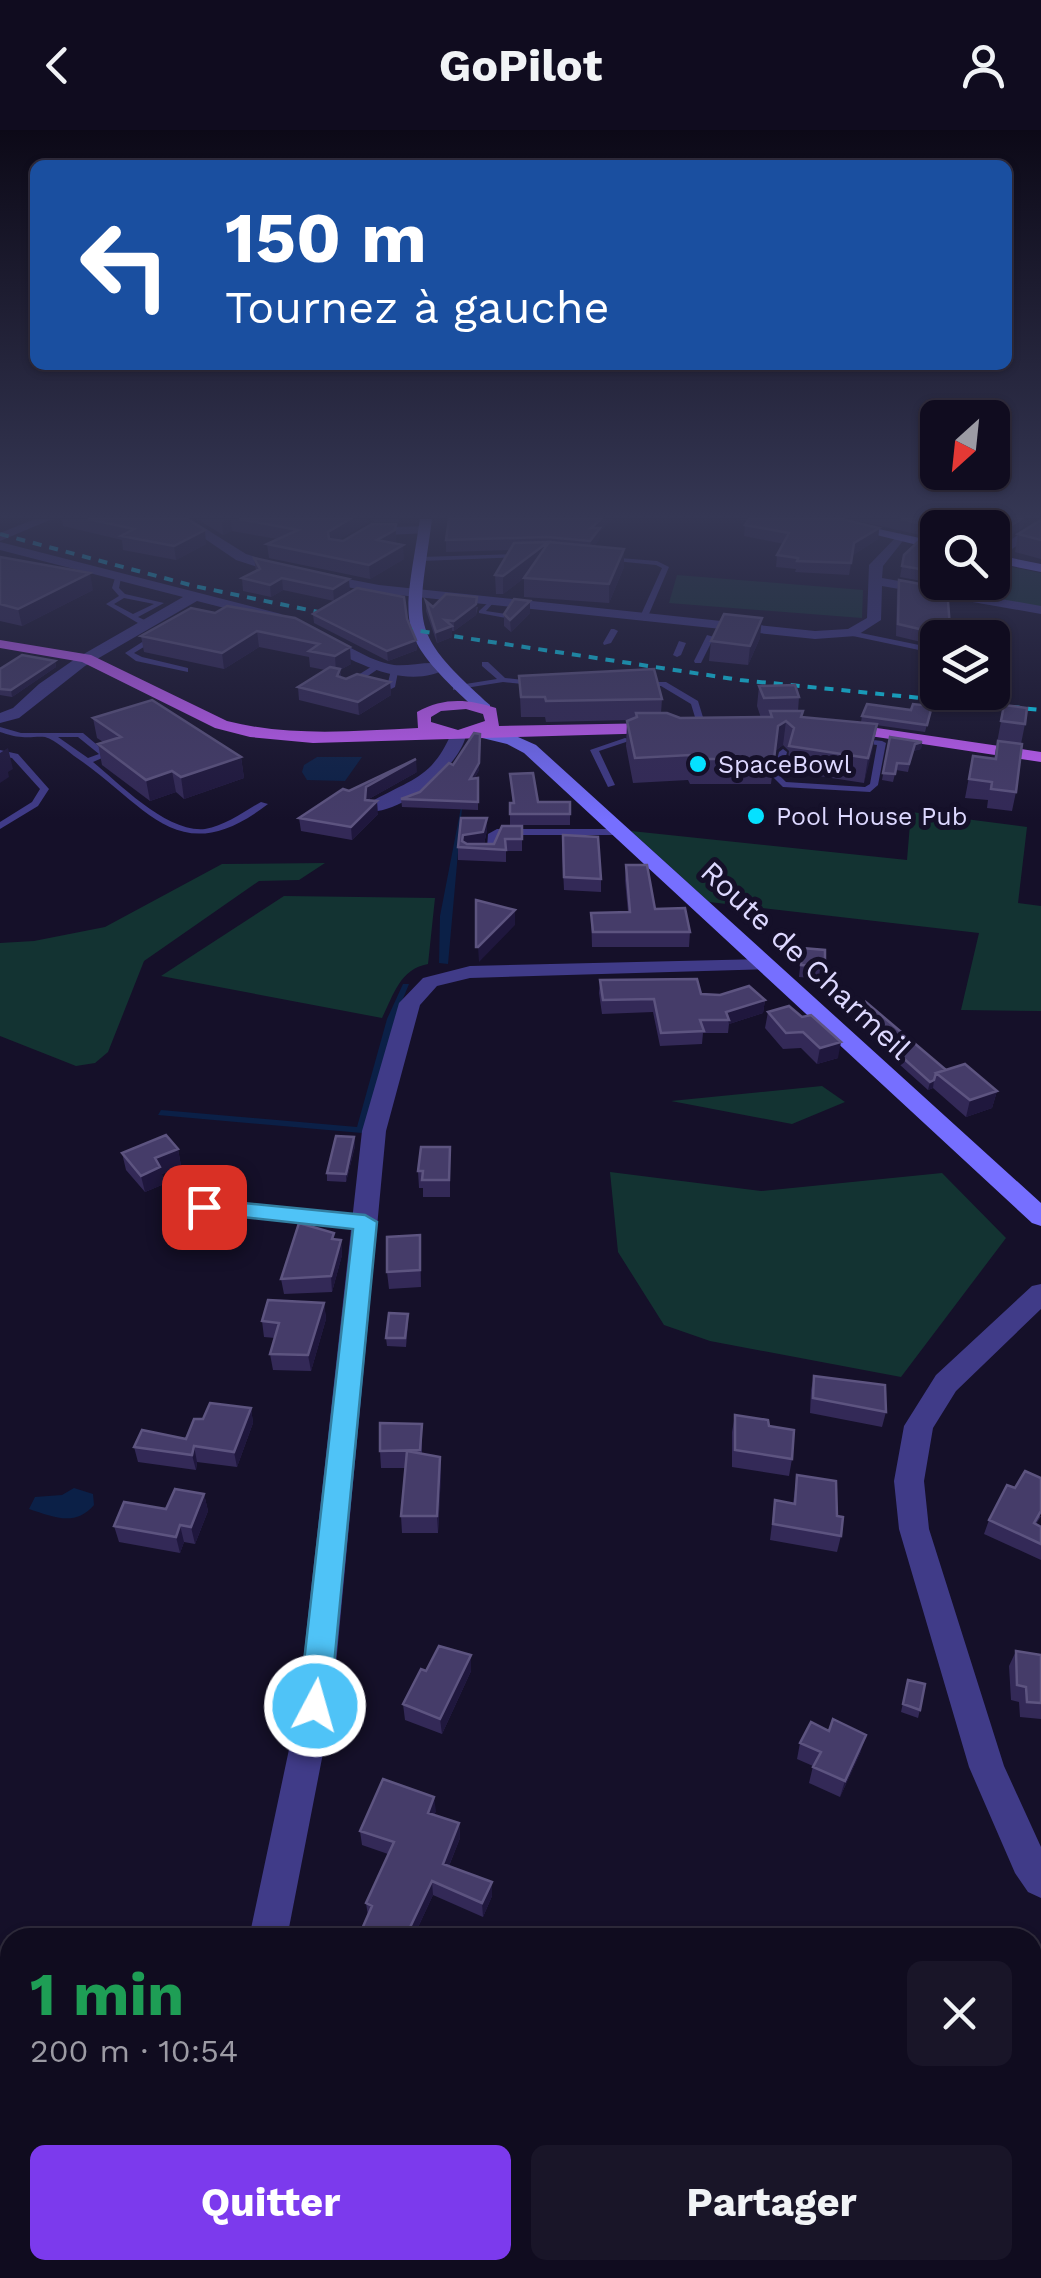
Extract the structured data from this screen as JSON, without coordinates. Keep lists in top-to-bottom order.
{
  "streets": {
    "main road": ["Route de Charmeil"]
  },
  "places": ["SpaceBowl", "Pool House Pub"],
  "north": "bottom left",
  "page": {
    "header": "GoPilot",
    "turn": ["150 m", "Tournez à gauche"],
    "heading": ["1 min", "200 m · 10:54"],
    "buttons": ["Quitter", "Partager"]
  }
}
